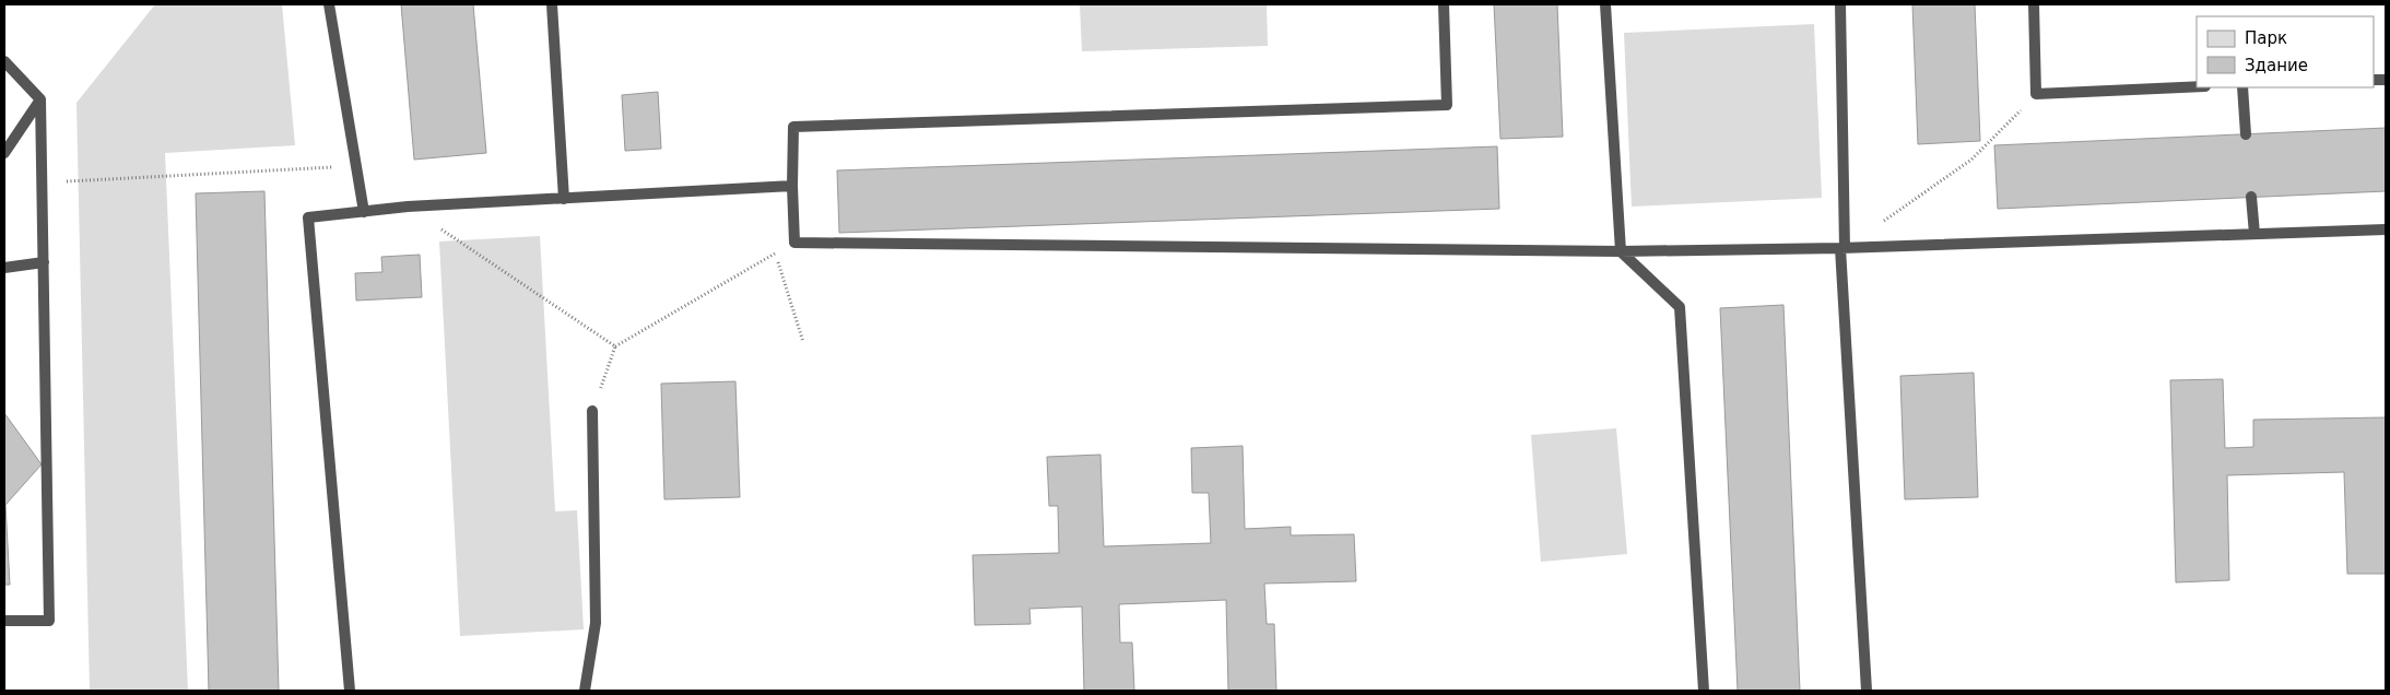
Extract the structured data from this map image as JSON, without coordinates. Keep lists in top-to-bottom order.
{
  "legend": ["Парк", "Здание"]
}
